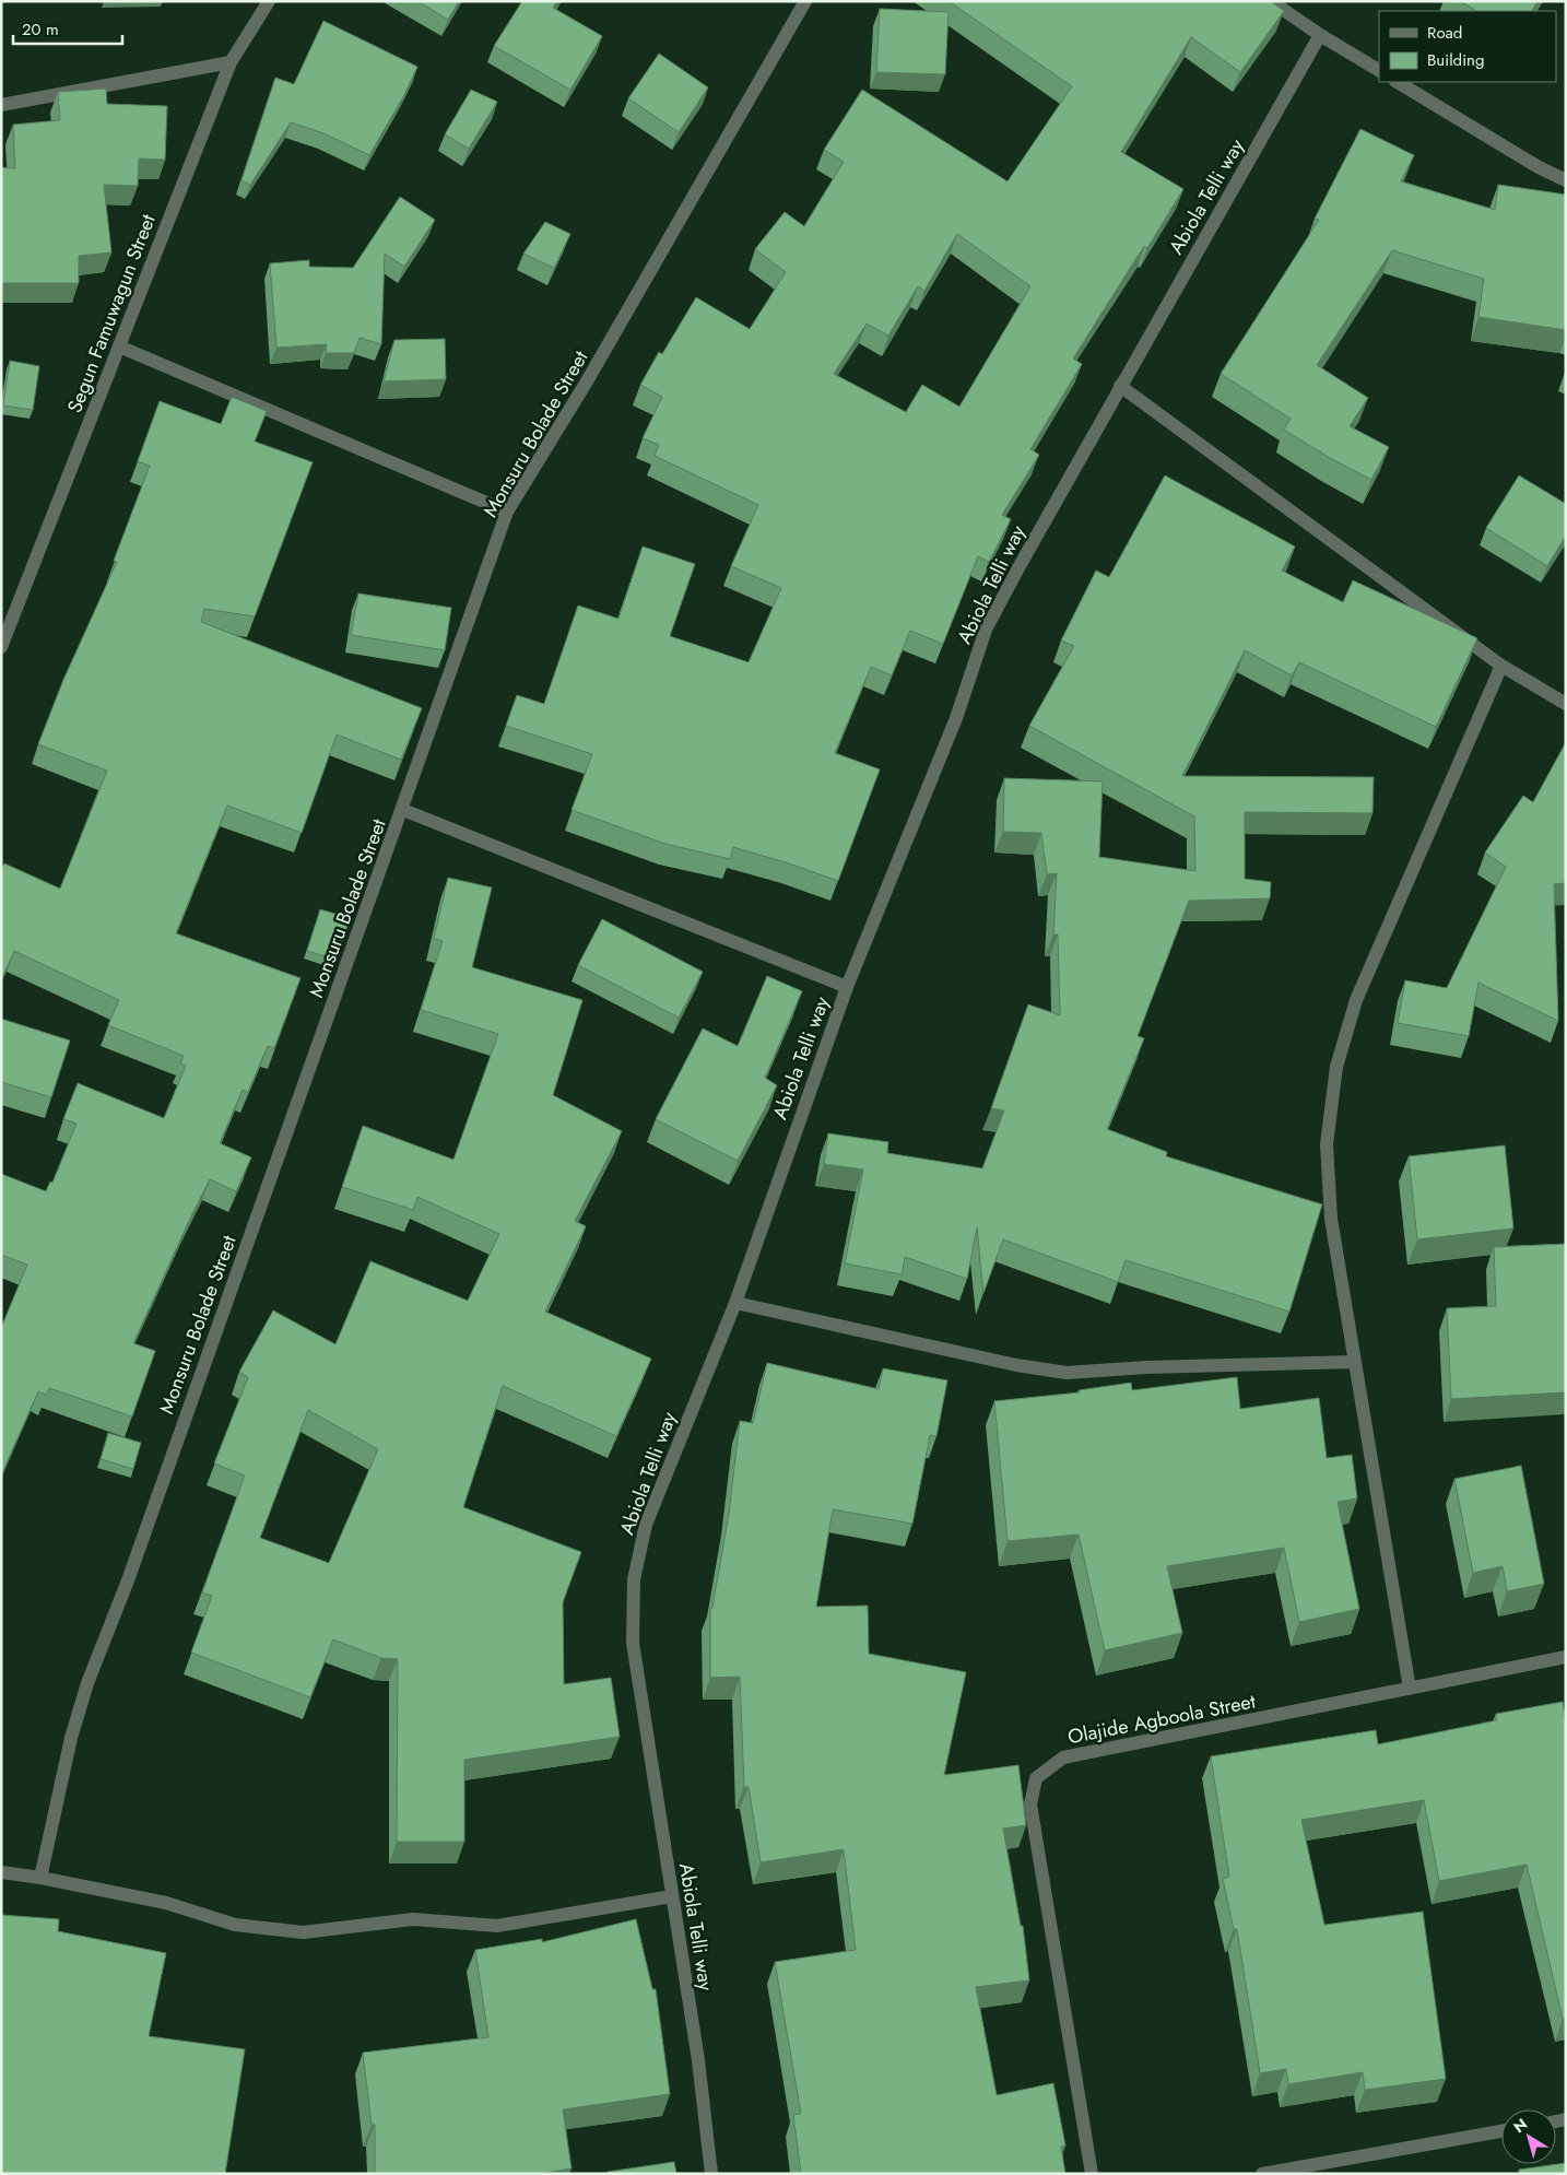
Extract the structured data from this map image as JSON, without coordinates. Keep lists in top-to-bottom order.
{
  "streets": {
    "street": [
      "Abiola Telli way",
      "Segun Famuwagun Street",
      "Monsuru Bolade Street",
      "Olajide Agboola Street"
    ]
  },
  "legend": ["Road", "Building"],
  "scale_bar": "20 m",
  "north": "top left"
}
